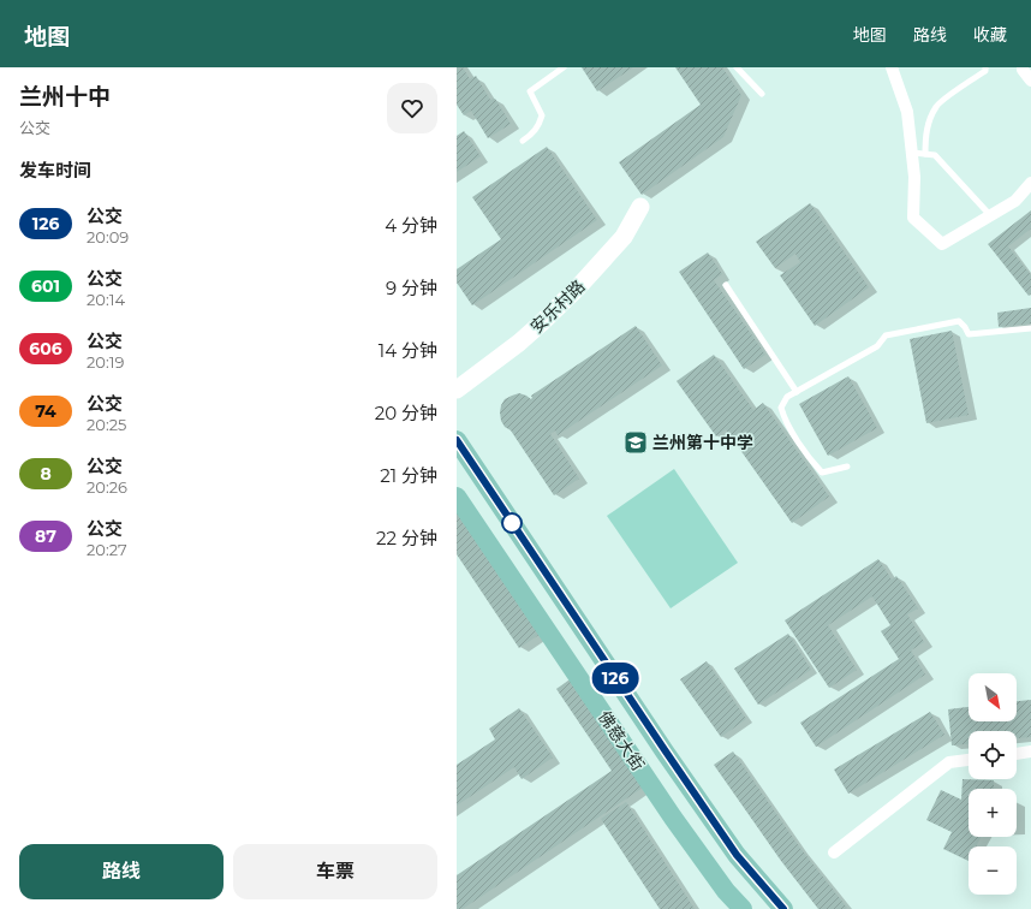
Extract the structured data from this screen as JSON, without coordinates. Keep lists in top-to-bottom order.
{
  "streets": {
    "main road": ["佛慈大街"],
    "street": ["安乐村路"]
  },
  "places": {
    "school or university": ["兰州第十中学"]
  },
  "lines": ["bus line 126"],
  "north": "bottom right",
  "page": {
    "header": "地图",
    "nav": ["地图", "路线", "收藏"],
    "heading": [
      ["兰州十中", "公交"],
      "发车时间"
    ],
    "on_map": "126",
    "list": [
      {
        "mark": "126",
        "name": "公交",
        "note": "20:09",
        "value": "4 分钟"
      },
      {
        "mark": "601",
        "name": "公交",
        "note": "20:14",
        "value": "9 分钟"
      },
      {
        "mark": "606",
        "name": "公交",
        "note": "20:19",
        "value": "14 分钟"
      },
      {
        "mark": "74",
        "name": "公交",
        "note": "20:25",
        "value": "20 分钟"
      },
      {
        "mark": "8",
        "name": "公交",
        "note": "20:26",
        "value": "21 分钟"
      },
      {
        "mark": "87",
        "name": "公交",
        "note": "20:27",
        "value": "22 分钟"
      }
    ],
    "map_buttons": ["+", "−"],
    "buttons": ["路线", "车票"]
  }
}
